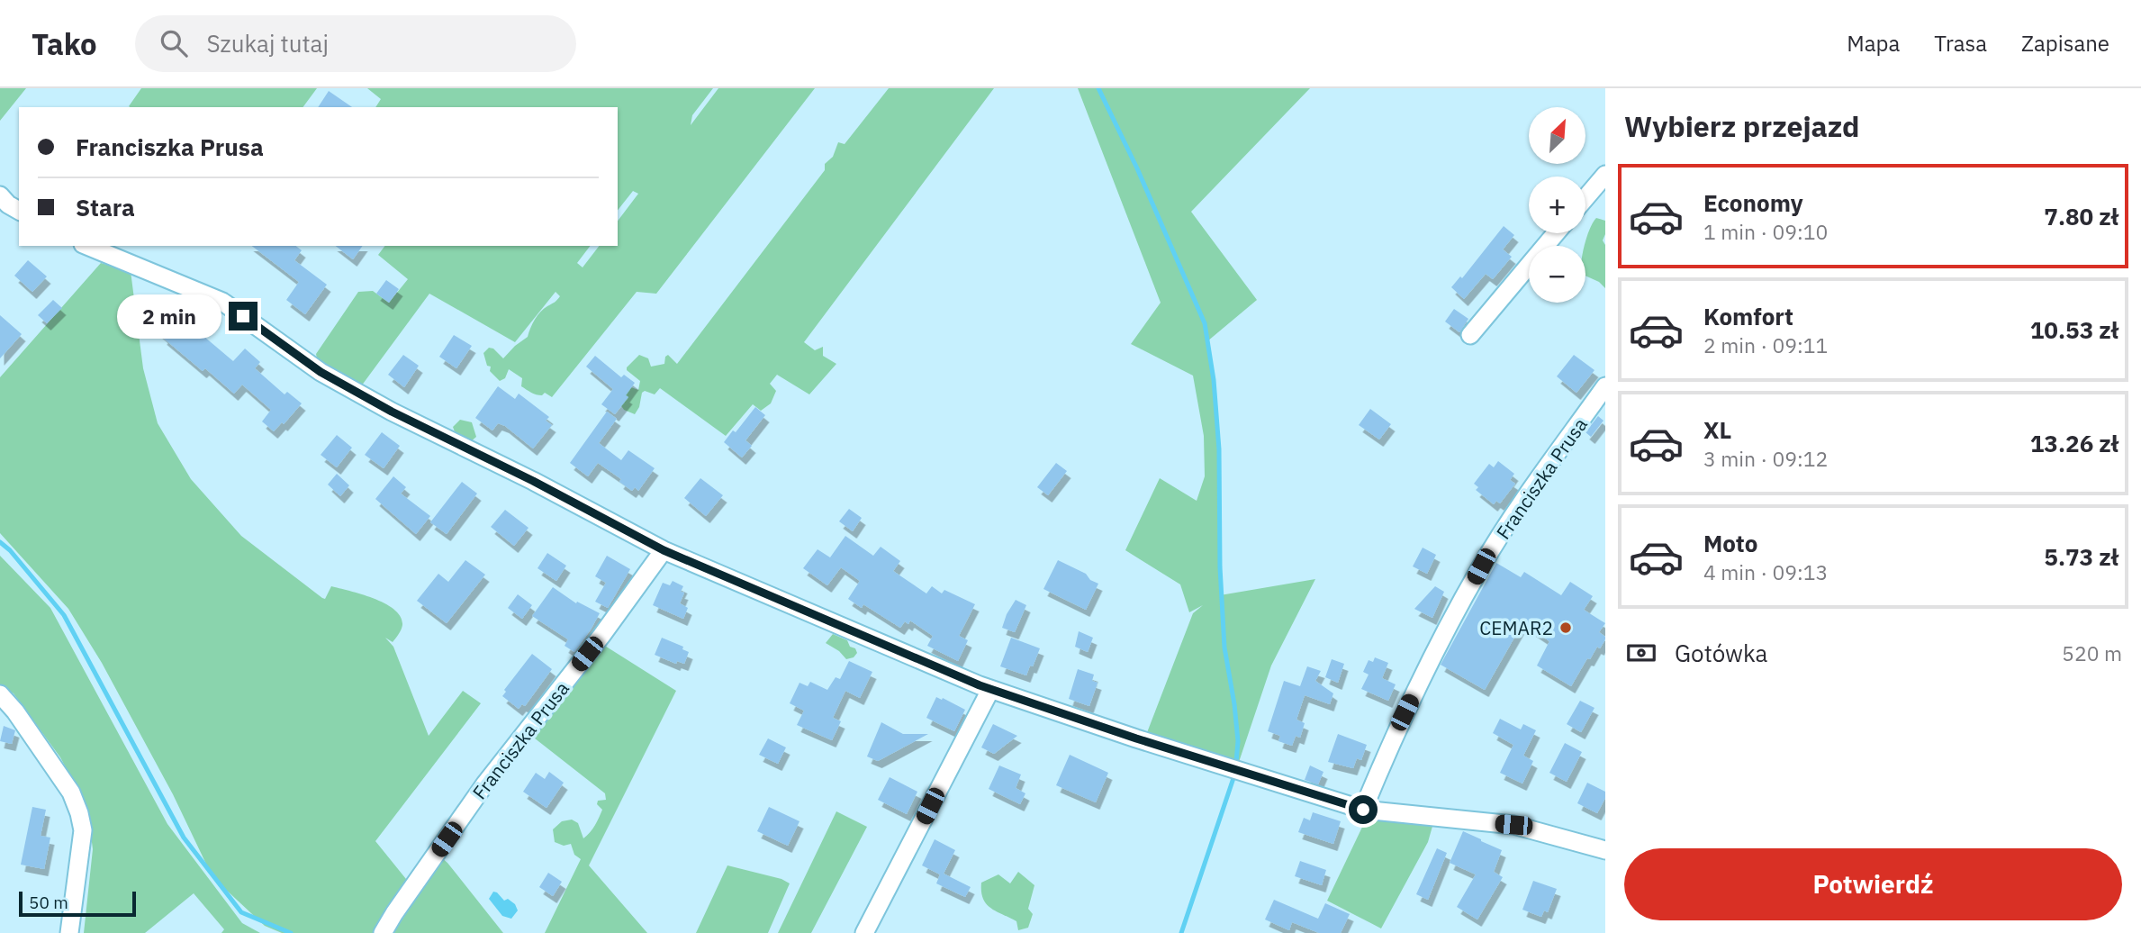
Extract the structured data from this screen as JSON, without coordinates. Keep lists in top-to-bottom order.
{
  "streets": {
    "street": ["Franciszka Prusa"]
  },
  "places": ["CEMAR2"],
  "scale_bar": "50 m",
  "north": "top right",
  "page": {
    "header": "Tako",
    "search": "Szukaj tutaj",
    "nav": ["Mapa", "Trasa", "Zapisane"],
    "heading": "Wybierz przejazd",
    "map_buttons": ["+", "−"],
    "banner": ["Franciszka Prusa", "Stara"],
    "list": [
      {
        "name": "Economy",
        "note": "1 min · 09:10",
        "value": "7.80 zł"
      },
      {
        "name": "Komfort",
        "note": "2 min · 09:11",
        "value": "10.53 zł"
      },
      {
        "name": "XL",
        "note": "3 min · 09:12",
        "value": "13.26 zł"
      },
      {
        "name": "Moto",
        "note": "4 min · 09:13",
        "value": "5.73 zł"
      }
    ],
    "bubble": "2 min",
    "pay": ["Gotówka", "520 m"],
    "buttons": "Potwierdź",
    "scale": "50 m"
  }
}
